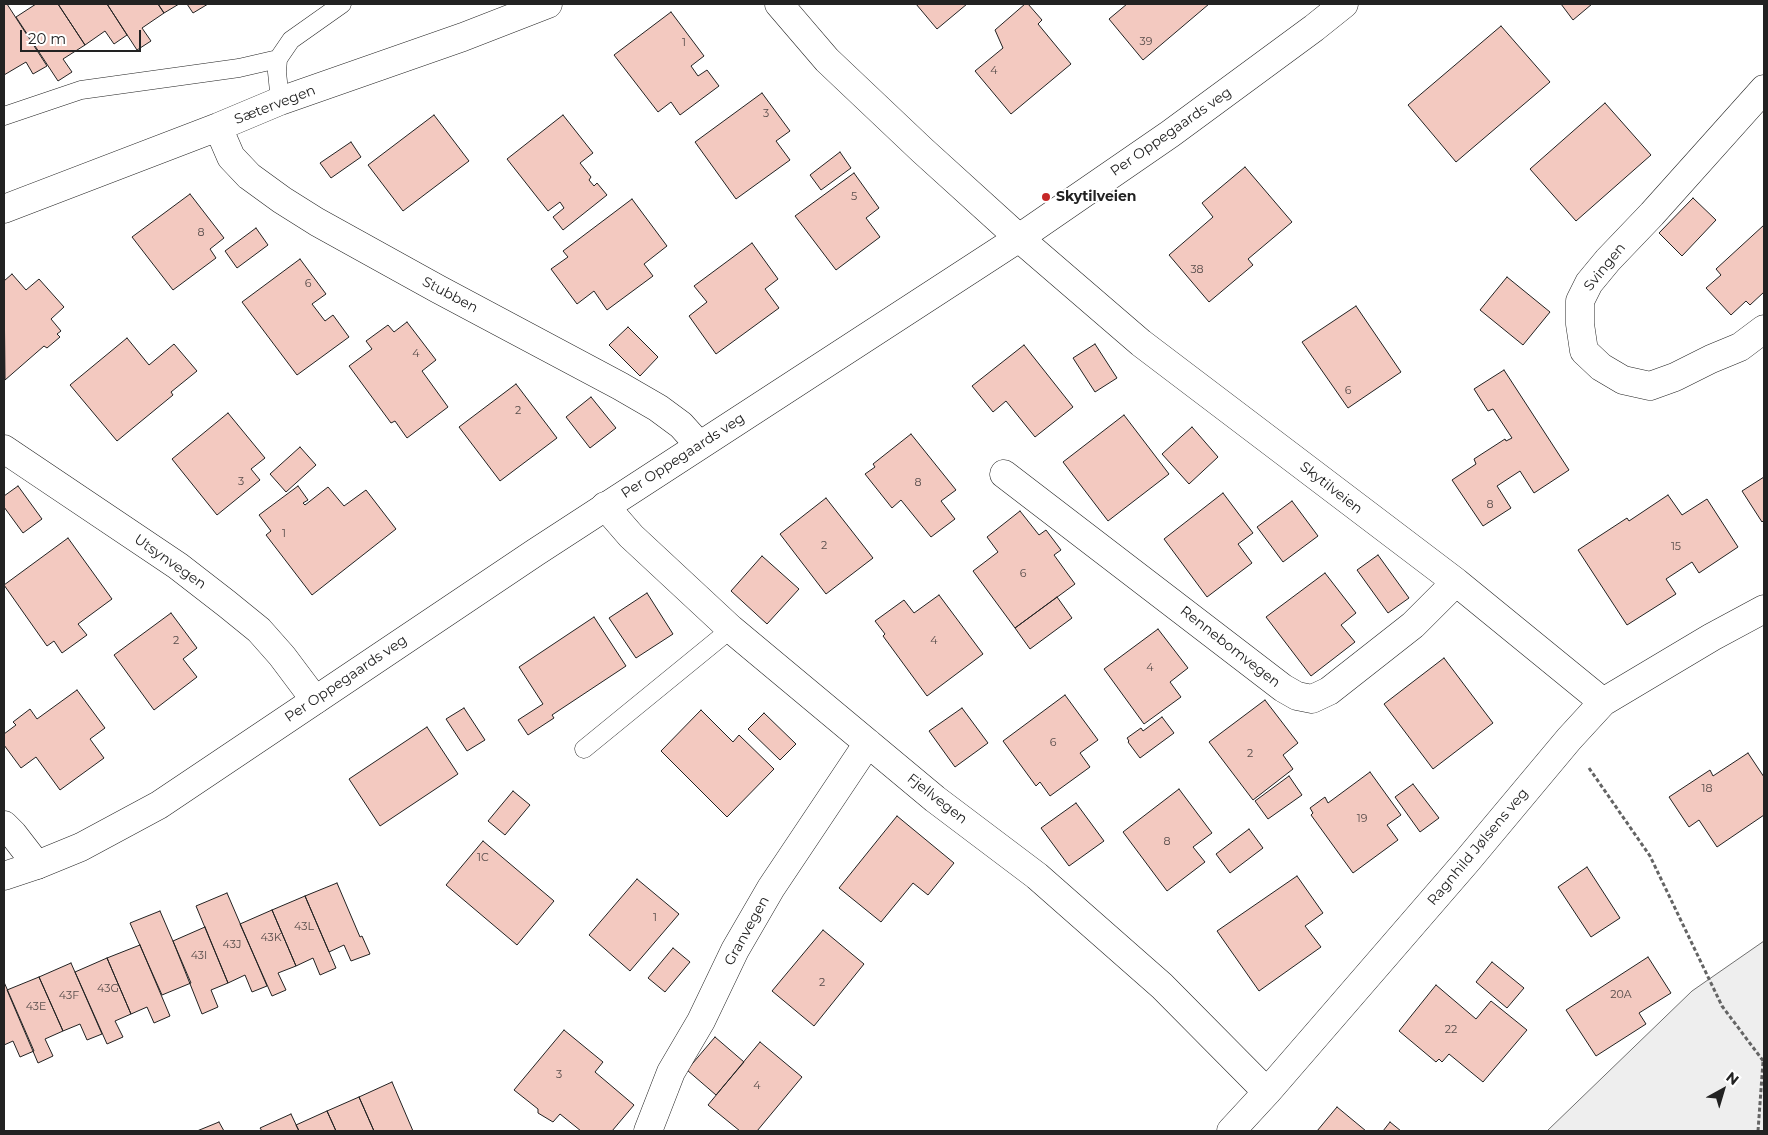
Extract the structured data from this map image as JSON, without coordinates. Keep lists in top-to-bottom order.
{
  "streets": {
    "street": [
      "Sætervegen",
      "Per Oppegaards veg",
      "Svingen",
      "Stubben",
      "Skytilveien",
      "Utsynvegen",
      "Rennebomvegen",
      "Fjellvegen",
      "Ragnhild Jølsens veg",
      "Granvegen"
    ]
  },
  "crossings": [
    ["Sætervegen", "Stubben"],
    ["Per Oppegaards veg", "Stubben"],
    ["Per Oppegaards veg", "Skytilveien"],
    ["Per Oppegaards veg", "Utsynvegen"],
    ["Per Oppegaards veg", "Fjellvegen"],
    ["Skytilveien", "Rennebomvegen"],
    ["Skytilveien", "Ragnhild Jølsens veg"],
    ["Fjellvegen", "Ragnhild Jølsens veg"],
    ["Fjellvegen", "Granvegen"]
  ],
  "places": ["Skytilveien"],
  "house_numbers": [
    "39",
    "1",
    "4",
    "3",
    "5",
    "8",
    "38",
    "6",
    "4",
    "6",
    "2",
    "3",
    "8",
    "8",
    "1",
    "2",
    "15",
    "6",
    "2",
    "4",
    "4",
    "6",
    "2",
    "18",
    "19",
    "8",
    "1C",
    "1",
    "43L",
    "43K",
    "43J",
    "43I",
    "2",
    "43G",
    "20A",
    "43F",
    "43E",
    "22",
    "3",
    "4"
  ],
  "scale_bar": "20 m",
  "north": "top right"
}
